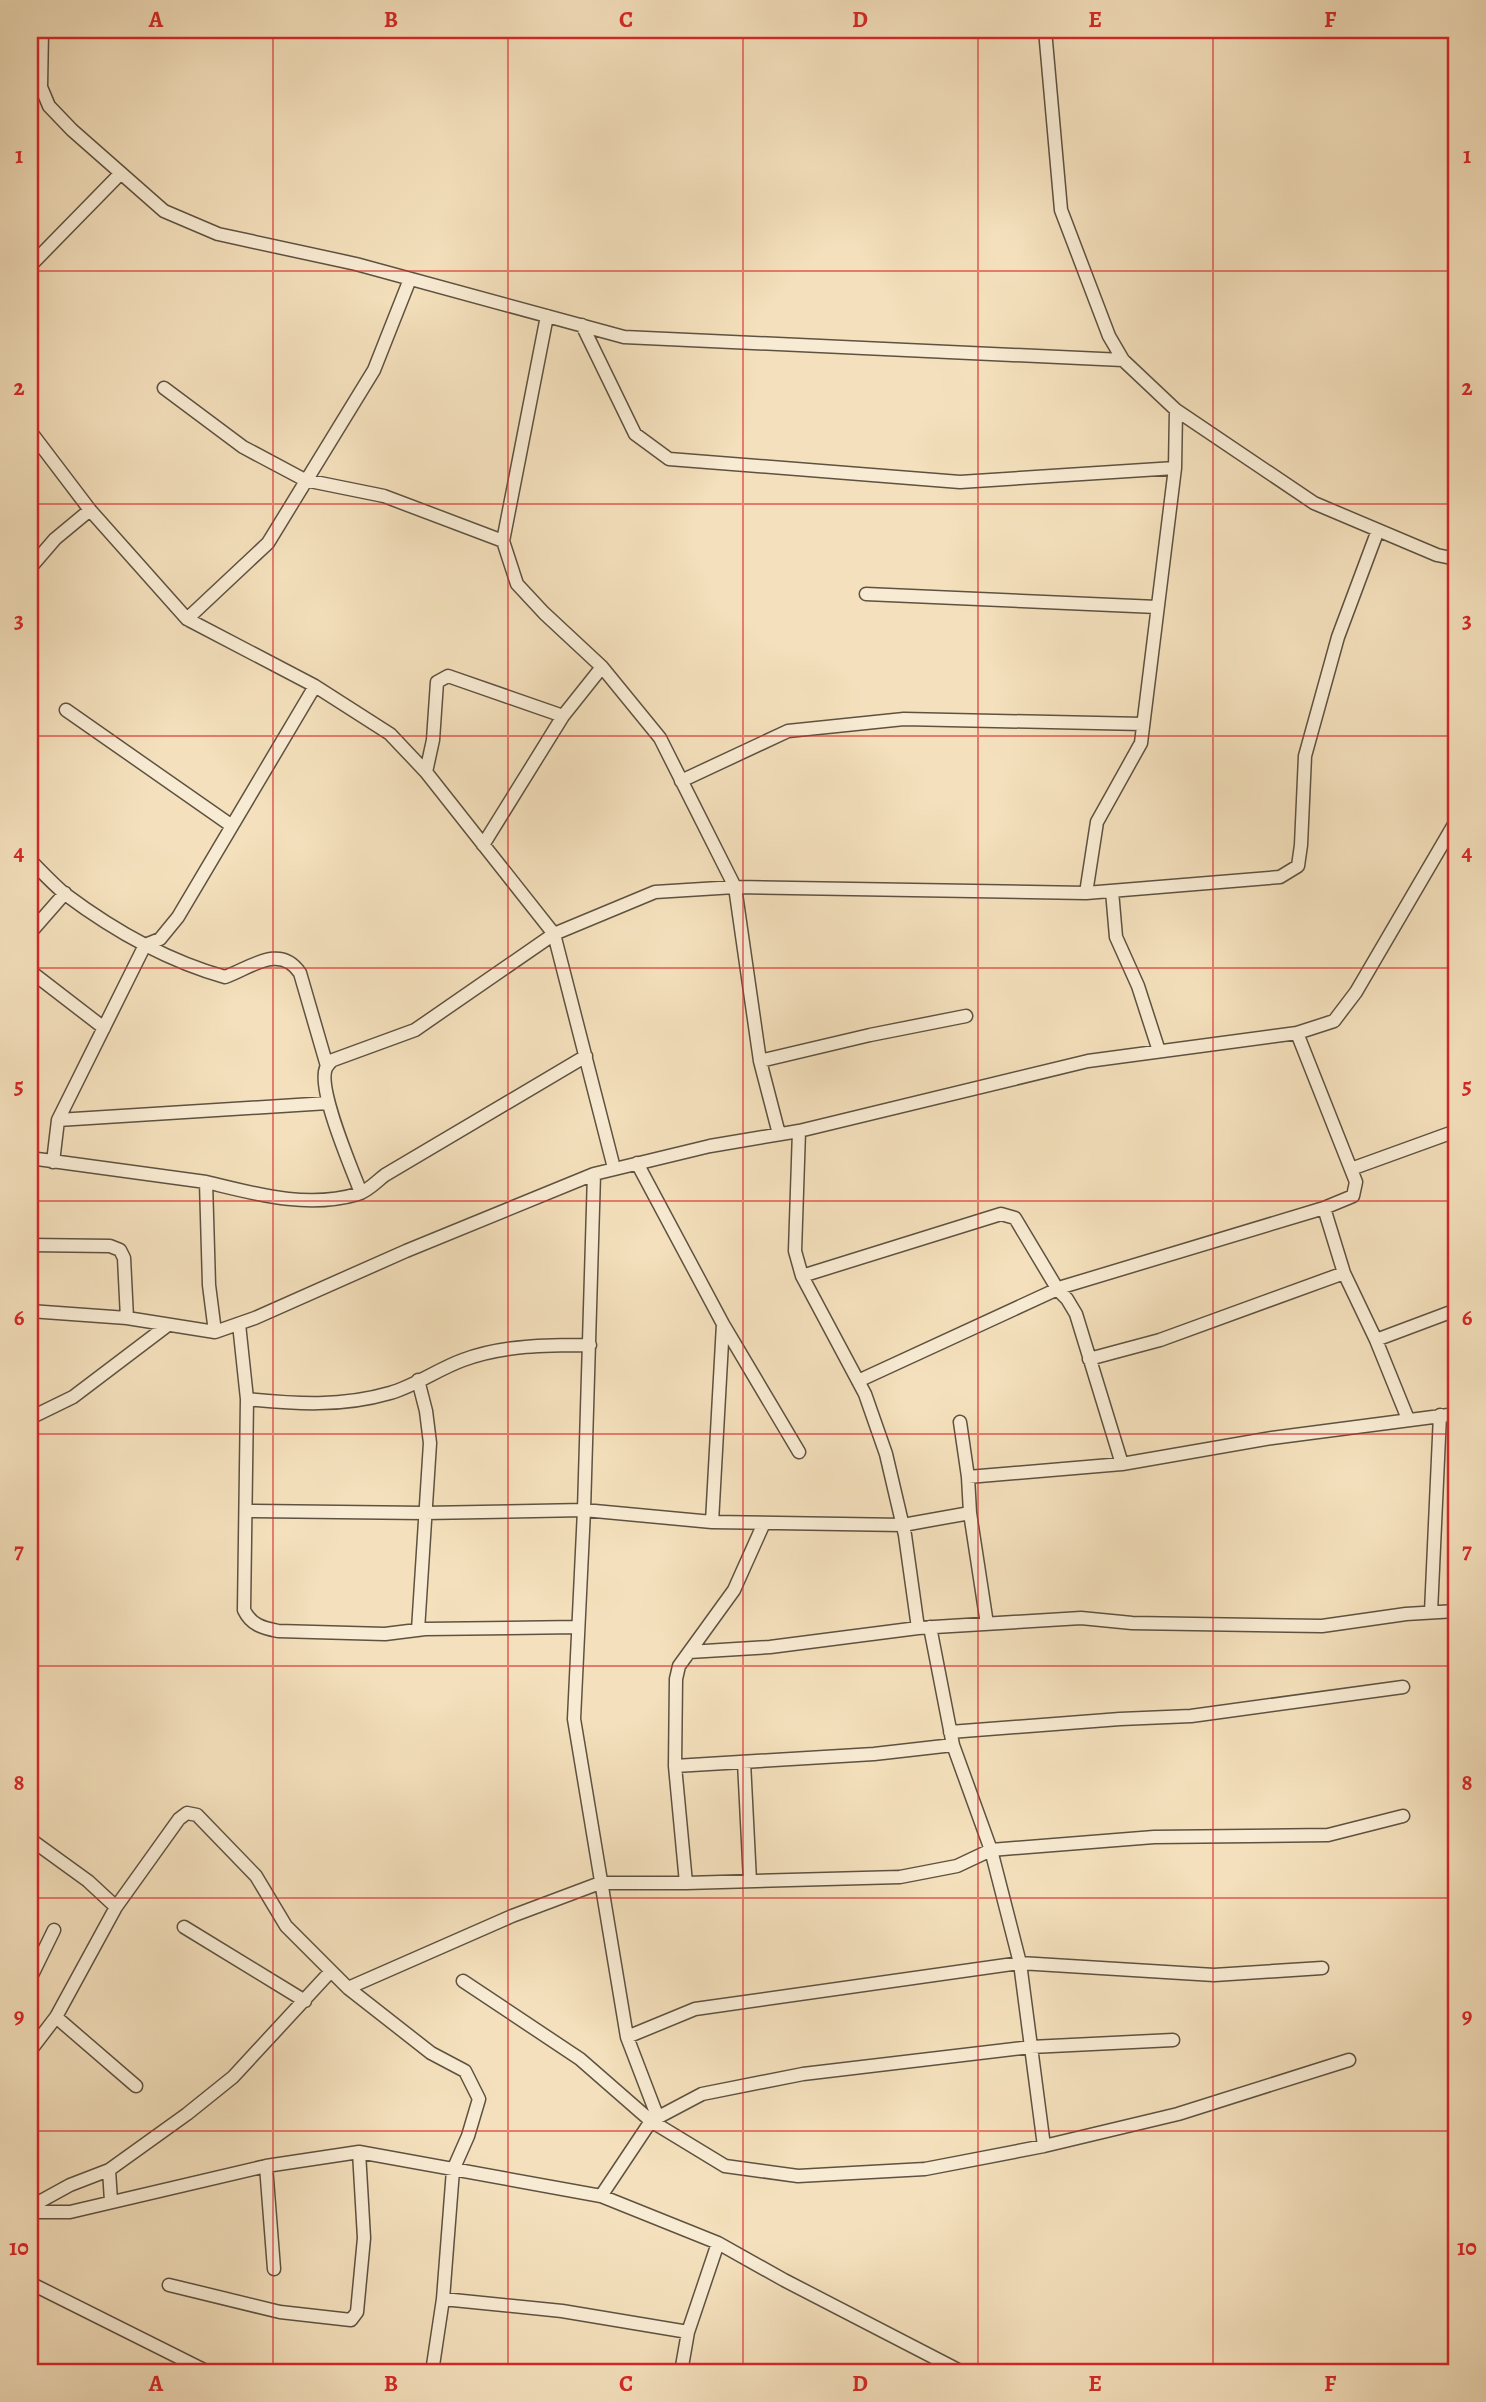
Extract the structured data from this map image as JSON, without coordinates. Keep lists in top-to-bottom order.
{
  "grid": {
    "columns": [
      "A",
      "B",
      "C",
      "D",
      "E",
      "F"
    ],
    "rows": [
      "1",
      "2",
      "3",
      "4",
      "5",
      "6",
      "7",
      "8",
      "9",
      "10"
    ]
  }
}
